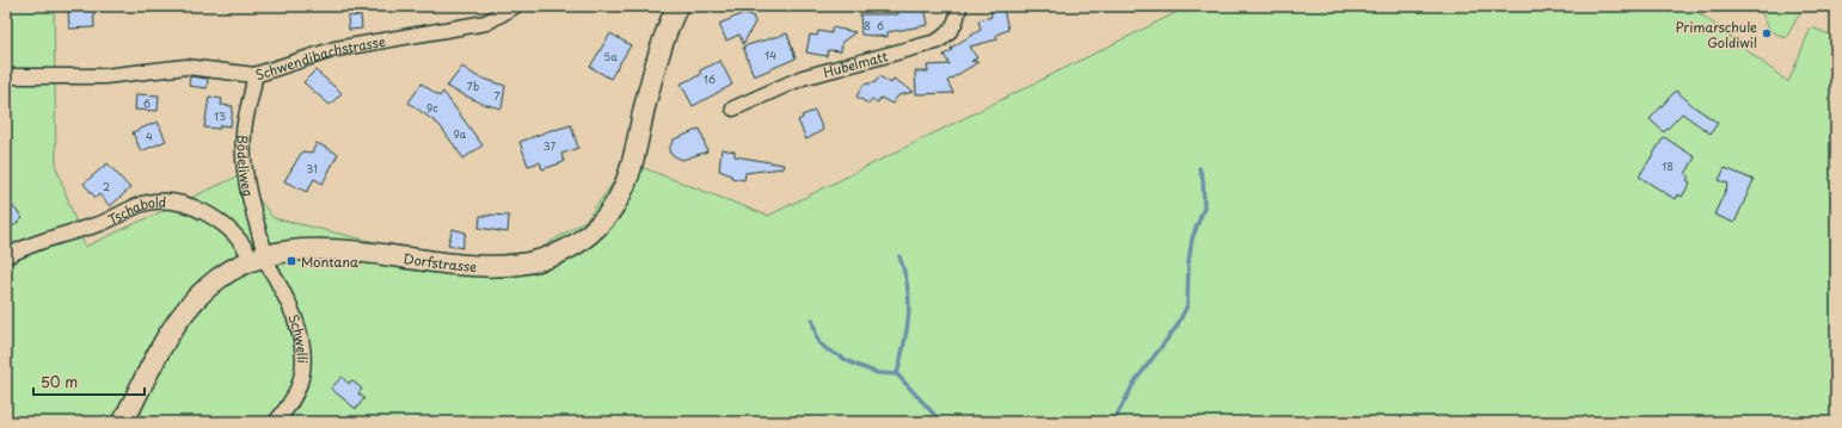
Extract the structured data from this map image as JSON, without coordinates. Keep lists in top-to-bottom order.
{
  "streets": {
    "street": [
      "Schwendibachstrasse",
      "Hubelmatt",
      "Bödeliweg",
      "Tschabold",
      "Dorfstrasse",
      "Schwelli"
    ]
  },
  "crossings": [
    ["Schwendibachstrasse", "Bödeliweg"],
    ["Bödeliweg", "Tschabold"],
    ["Bödeliweg", "Dorfstrasse"],
    ["Bödeliweg", "Schwelli"],
    ["Tschabold", "Dorfstrasse"],
    ["Tschabold", "Schwelli"],
    ["Dorfstrasse", "Schwelli"]
  ],
  "places": {
    "other": ["Primarschule Goldiwil"],
    "transit": ["Montana"]
  },
  "house_numbers": [
    "8",
    "6",
    "14",
    "5a",
    "16",
    "7b",
    "7",
    "6",
    "9c",
    "13",
    "9a",
    "4",
    "37",
    "18",
    "31",
    "2"
  ],
  "scale_bar": "50 m"
}
